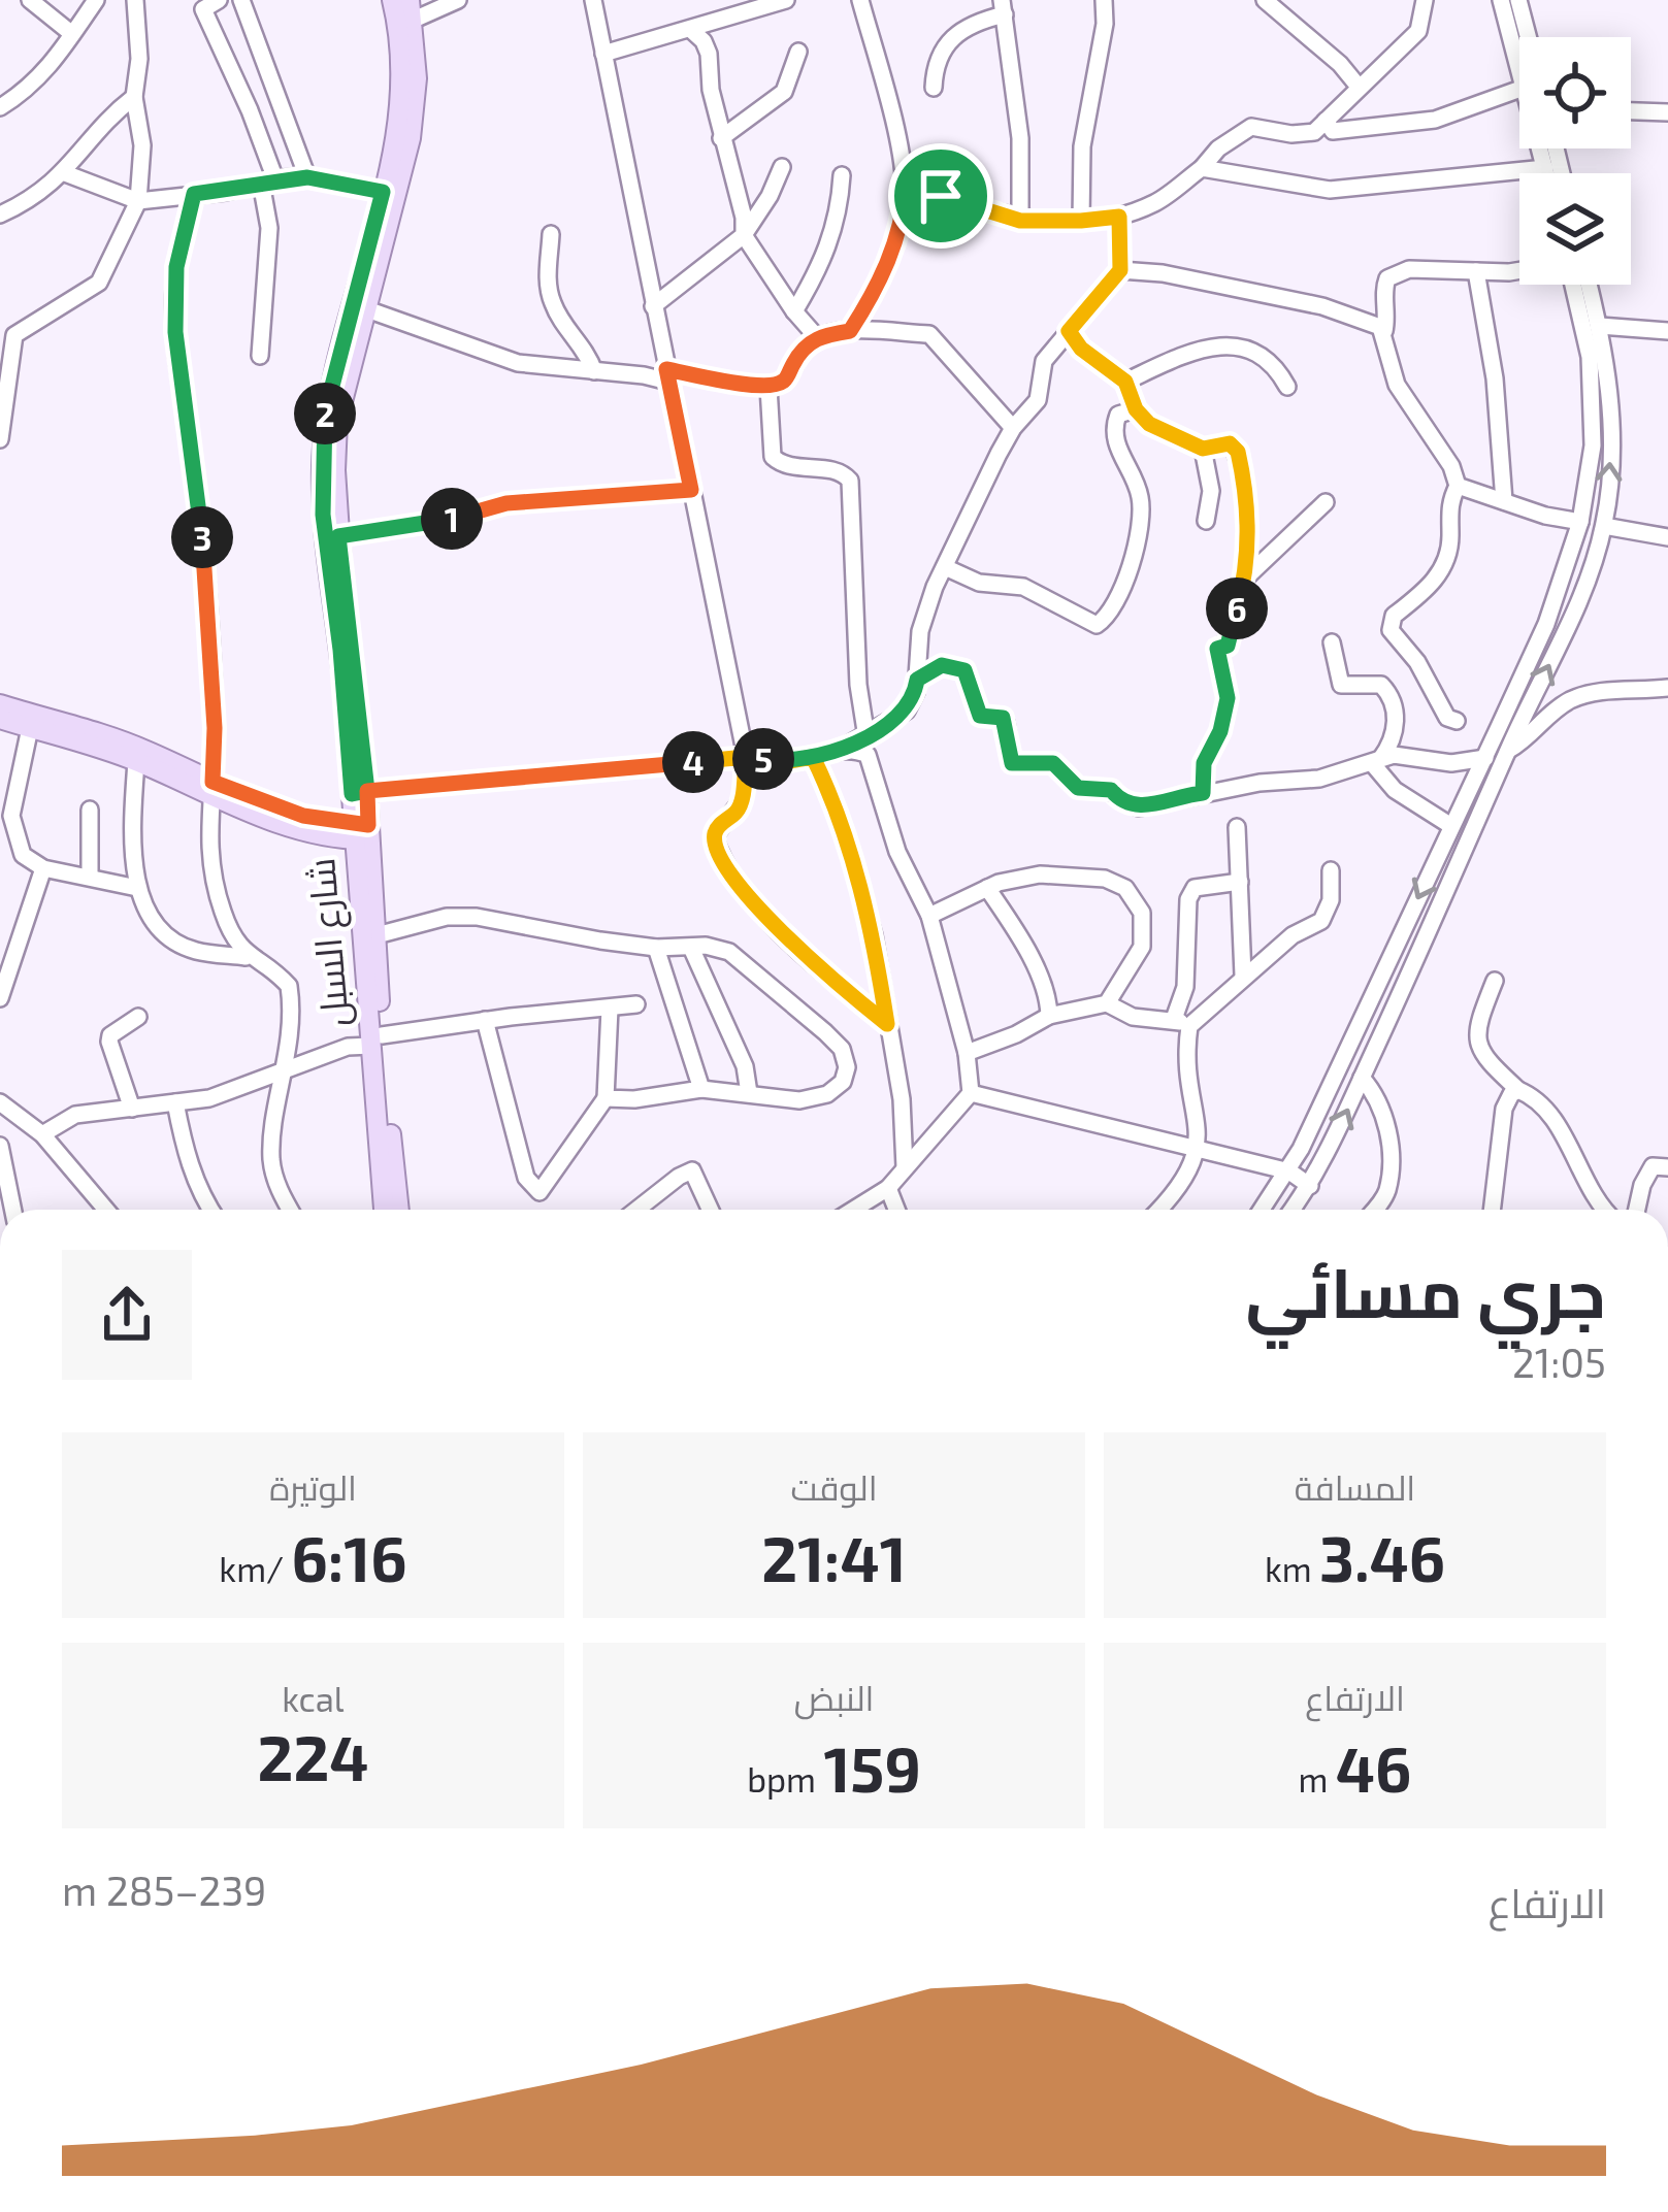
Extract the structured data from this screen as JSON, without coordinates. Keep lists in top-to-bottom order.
{
  "streets": {
    "main road": ["شارع السبل"]
  },
  "page": {
    "pins": [
      "2",
      "1",
      "3",
      "6",
      "5",
      "4"
    ],
    "heading": ["جري مسائي", "21:05"],
    "stats": [
      ["المسافة", "3.46 km"],
      ["الوقت", "21:41"],
      ["الوتيرة", "6:16 /km"],
      ["الارتفاع", "46 m"],
      ["النبض", "159 bpm"],
      ["kcal", "224"]
    ],
    "chart": ["الارتفاع", "239–285 m"]
  }
}
